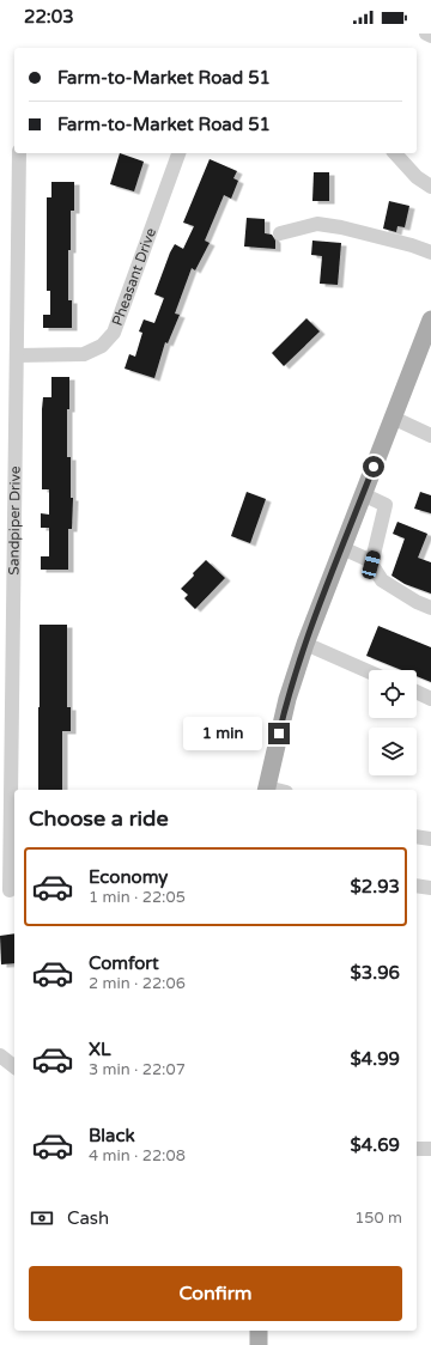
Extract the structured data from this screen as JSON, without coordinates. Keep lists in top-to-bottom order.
{
  "streets": {
    "street": ["Pheasant Drive", "Sandpiper Drive"]
  },
  "crossings": [
    ["Pheasant Drive", "Sandpiper Drive"]
  ],
  "page": {
    "status": "22:03",
    "banner": ["Farm-to-Market Road 51", "Farm-to-Market Road 51"],
    "bubble": "1 min",
    "heading": "Choose a ride",
    "list": [
      {
        "name": "Economy",
        "note": "1 min · 22:05",
        "value": "$2.93"
      },
      {
        "name": "Comfort",
        "note": "2 min · 22:06",
        "value": "$3.96"
      },
      {
        "name": "XL",
        "note": "3 min · 22:07",
        "value": "$4.99"
      },
      {
        "name": "Black",
        "note": "4 min · 22:08",
        "value": "$4.69"
      }
    ],
    "pay": ["Cash", "150 m"],
    "buttons": "Confirm"
  }
}
